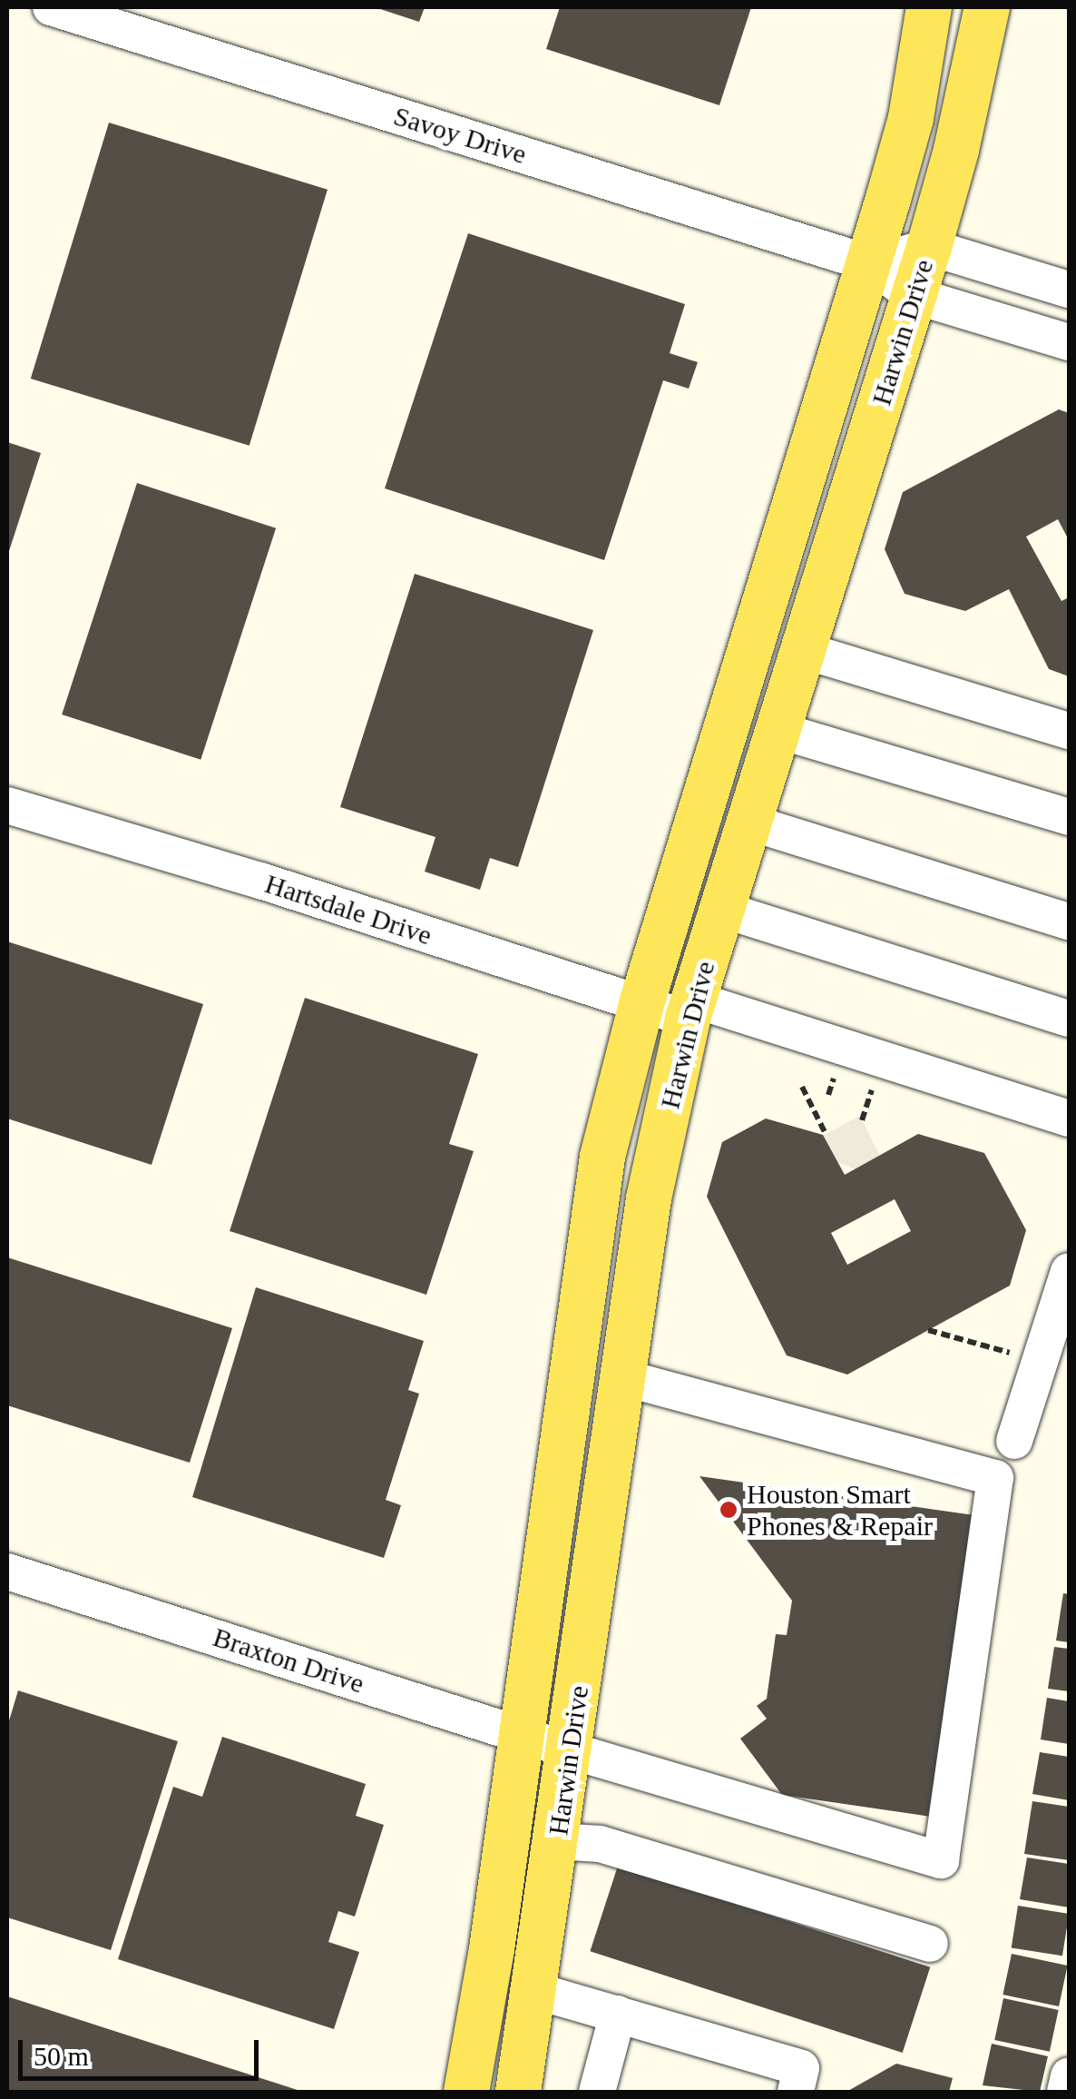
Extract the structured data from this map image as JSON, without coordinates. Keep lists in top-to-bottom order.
{
  "streets": {
    "main road": ["Harwin Drive"],
    "street": ["Savoy Drive", "Hartsdale Drive", "Braxton Drive"]
  },
  "crossings": [
    ["Savoy Drive", "Harwin Drive"],
    ["Harwin Drive", "Hartsdale Drive"],
    ["Harwin Drive", "Braxton Drive"]
  ],
  "places": ["Houston Smart Phones & Repair"],
  "scale_bar": "50 m"
}
